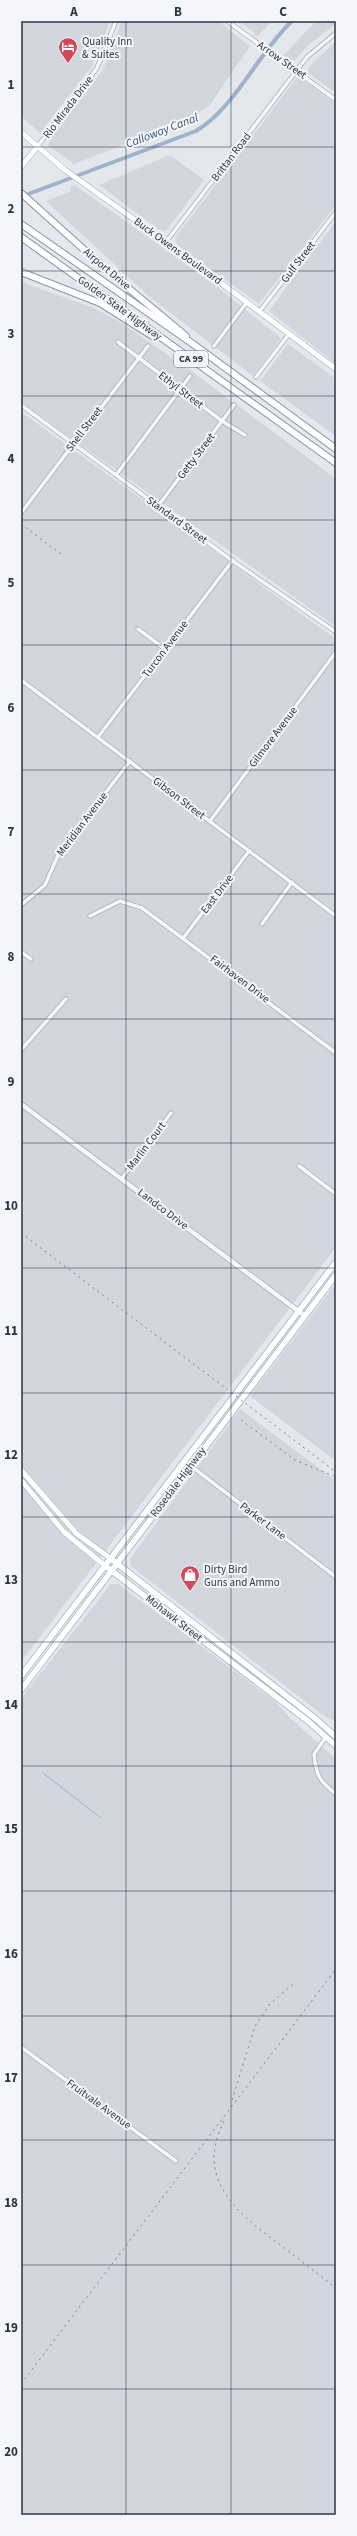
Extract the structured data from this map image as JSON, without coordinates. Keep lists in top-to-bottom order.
{
  "streets": {
    "highway": ["Airport Drive", "Golden State Highway", "CA 99"],
    "main road": ["Buck Owens Boulevard", "Rosedale Highway", "Mohawk Street"],
    "street": [
      "Arrow Street",
      "Rio Mirada Drive",
      "Brittan Road",
      "Gulf Street",
      "Ethyl Street",
      "Shell Street",
      "Getty Street",
      "Standard Street",
      "Turcon Avenue",
      "Gilmore Avenue",
      "Gibson Street",
      "Meridian Avenue",
      "East Drive",
      "Fairhaven Drive",
      "Marlin Court",
      "Landco Drive",
      "Parker Lane",
      "Fruitvale Avenue"
    ]
  },
  "crossings": [
    ["Arrow Street", "Brittan Road"],
    ["Rio Mirada Drive", "Buck Owens Boulevard"],
    ["Brittan Road", "Buck Owens Boulevard"],
    ["Buck Owens Boulevard", "Gulf Street"],
    ["Airport Drive", "Golden State Highway"],
    ["Ethyl Street", "Shell Street"],
    ["Ethyl Street", "Getty Street"],
    ["Shell Street", "Standard Street"],
    ["Getty Street", "Standard Street"],
    ["Standard Street", "Turcon Avenue"],
    ["Turcon Avenue", "Gibson Street"],
    ["Gilmore Avenue", "Gibson Street"],
    ["Gibson Street", "Meridian Avenue"],
    ["Gibson Street", "East Drive"],
    ["East Drive", "Fairhaven Drive"],
    ["Marlin Court", "Landco Drive"],
    ["Landco Drive", "Rosedale Highway"],
    ["Rosedale Highway", "Parker Lane"],
    ["Rosedale Highway", "Mohawk Street"]
  ],
  "water": ["Calloway Canal"],
  "places": {
    "hotel": ["Quality Inn & Suites"],
    "shop": ["Dirty Bird Guns and Ammo"]
  },
  "grid": {
    "columns": ["A", "B", "C"],
    "rows": [
      "1",
      "2",
      "3",
      "4",
      "5",
      "6",
      "7",
      "8",
      "9",
      "10",
      "11",
      "12",
      "13",
      "14",
      "15",
      "16",
      "17",
      "18",
      "19",
      "20"
    ]
  }
}
